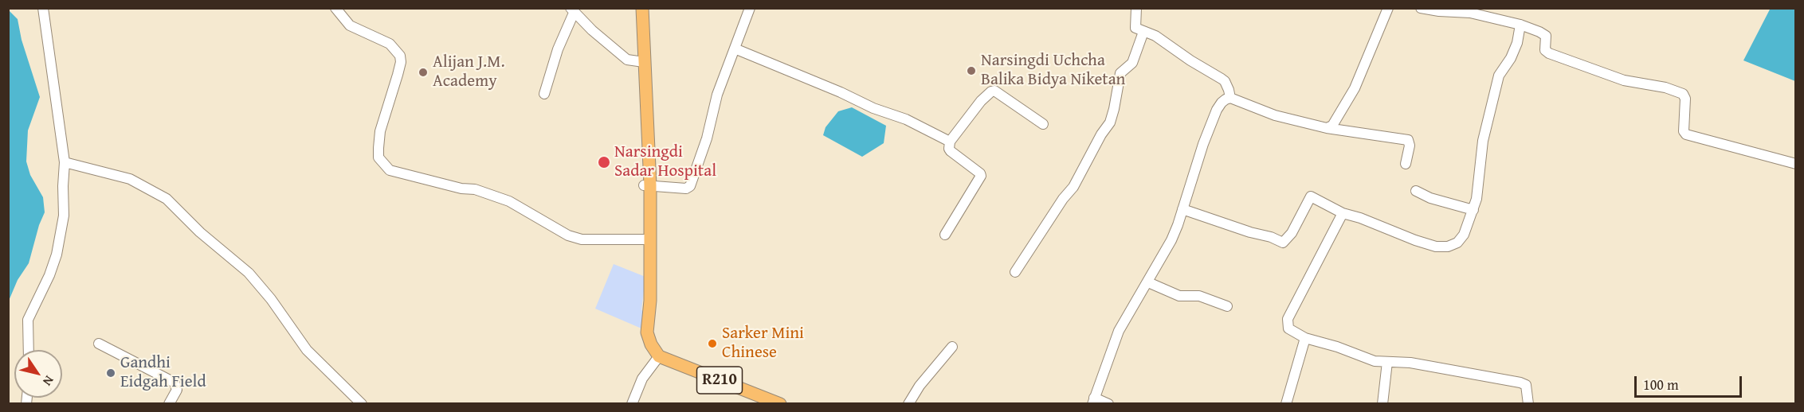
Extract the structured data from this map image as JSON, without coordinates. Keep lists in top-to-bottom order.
{
  "streets": {
    "main road": ["R210"]
  },
  "places": [
    "Narsingdi Uchcha Balika Bidya Niketan",
    "Alijan J.M. Academy",
    "Narsingdi Sadar Hospital",
    "Sarker Mini Chinese",
    "Gandhi Eidgah Field"
  ],
  "scale_bar": "100 m",
  "north": "bottom right"
}
